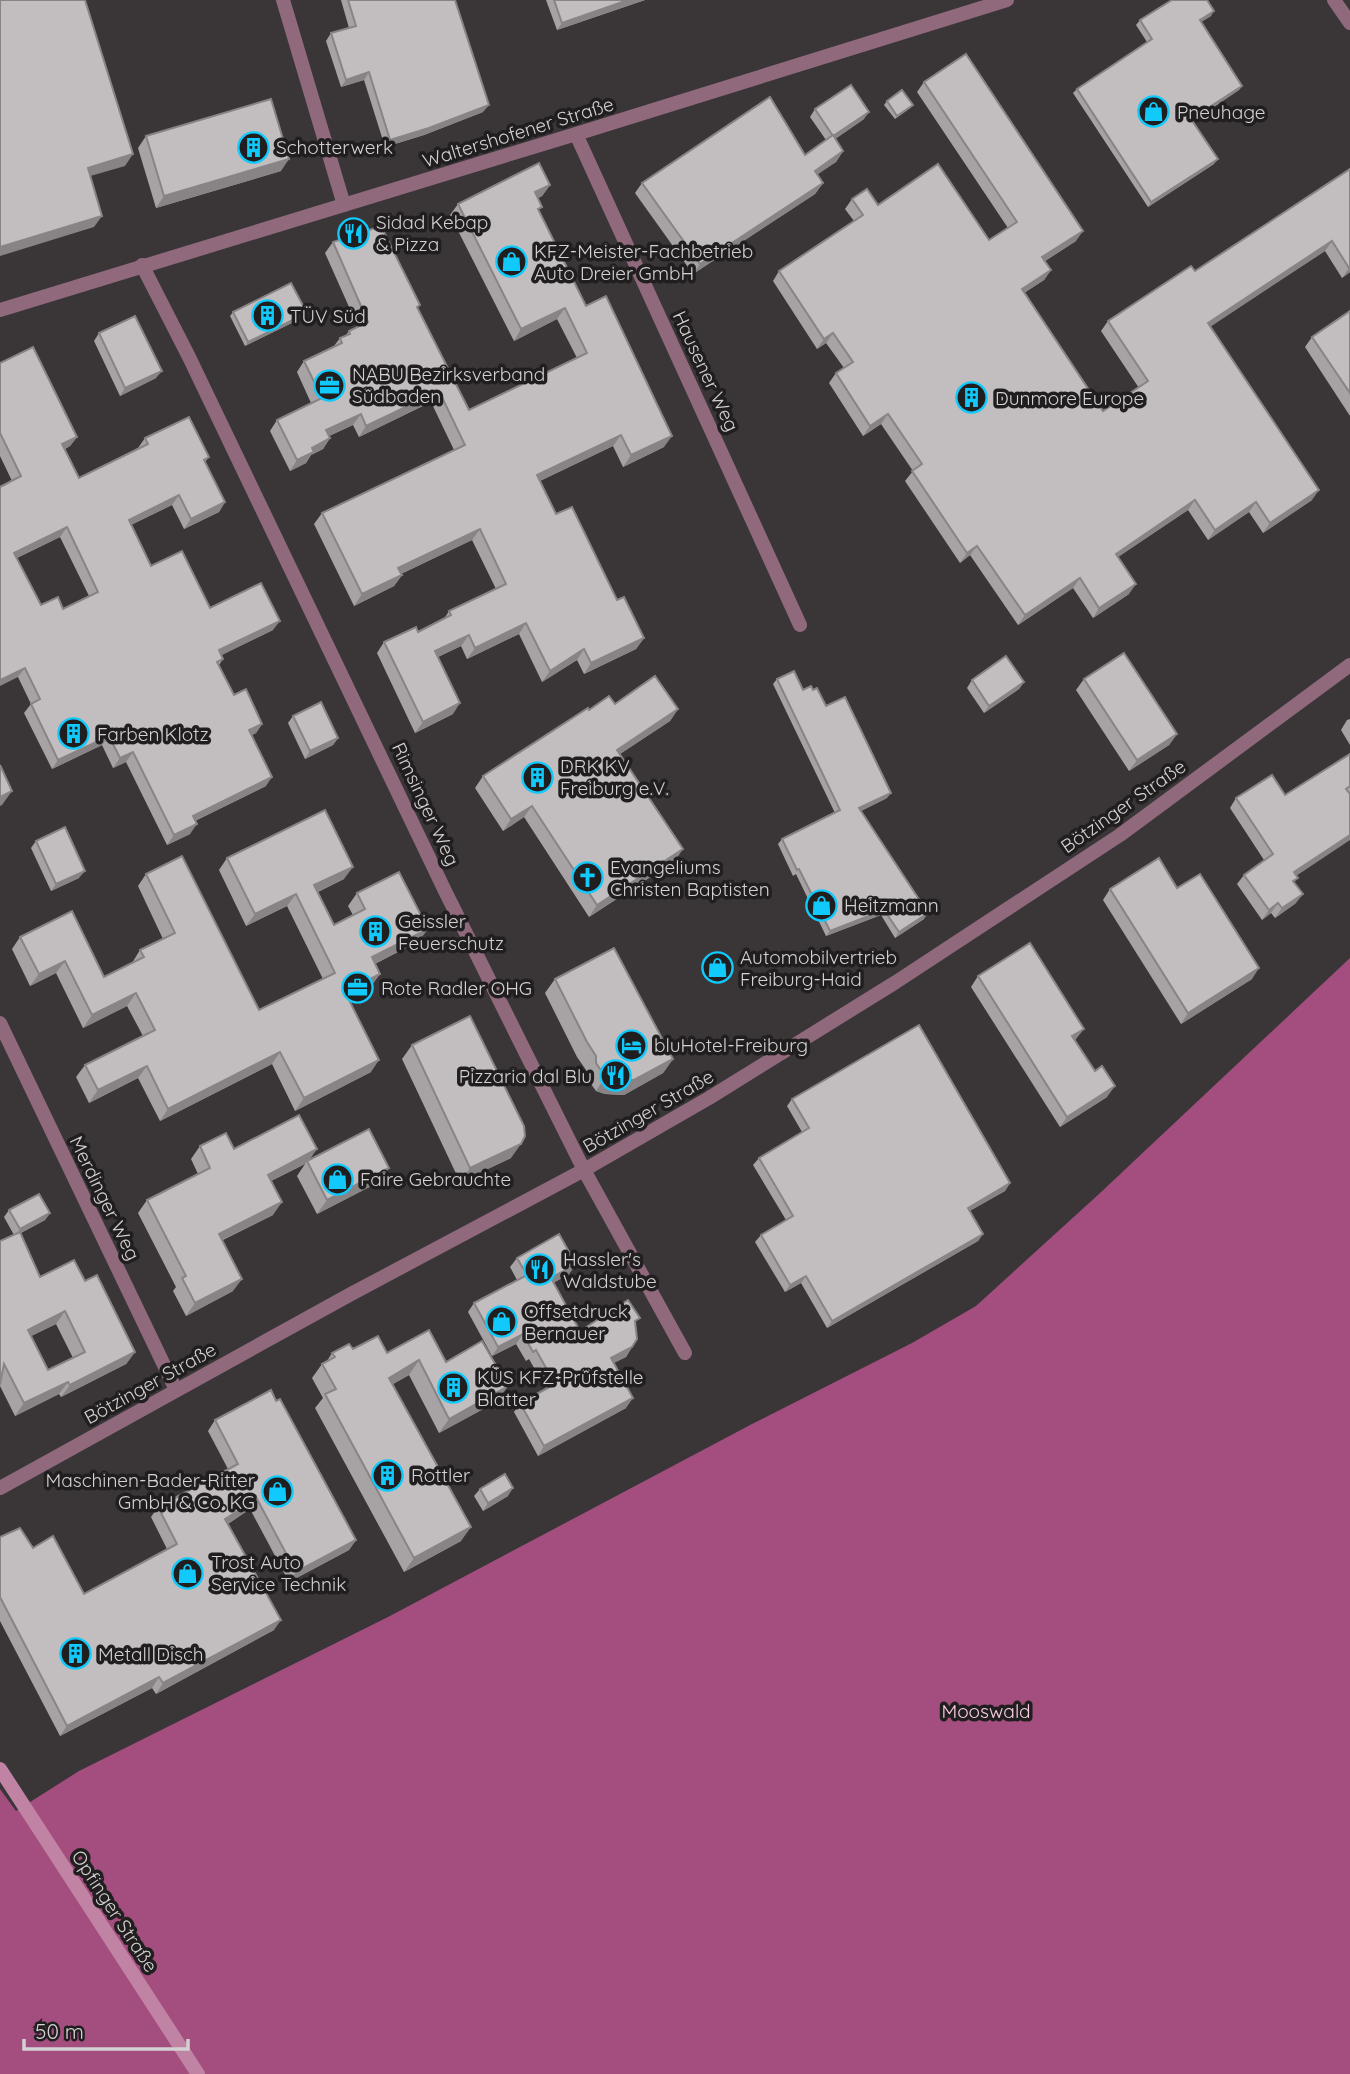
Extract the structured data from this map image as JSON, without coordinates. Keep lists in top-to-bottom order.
{
  "streets": {
    "main road": ["Opfinger Straße"],
    "street": [
      "Waltershofener Straße",
      "Hausener Weg",
      "Rimsinger Weg",
      "Bötzinger Straße",
      "Merdinger Weg"
    ]
  },
  "crossings": [
    ["Waltershofener Straße", "Hausener Weg"],
    ["Waltershofener Straße", "Rimsinger Weg"],
    ["Rimsinger Weg", "Bötzinger Straße"],
    ["Bötzinger Straße", "Merdinger Weg"]
  ],
  "parks": ["Mooswald"],
  "places": {
    "shop": [
      "Pneuhage",
      "KFZ-Meister-Fachbetrieb Auto Dreier GmbH",
      "Heitzmann",
      "Automobilvertrieb Freiburg-Haid",
      "Faire Gebrauchte",
      "Offsetdruck Bernauer",
      "Maschinen-Bader-Ritter GmbH & Co. KG",
      "Trost Auto Service Technik"
    ],
    "building": [
      "Schotterwerk",
      "TÜV Süd",
      "Dunmore Europe",
      "Farben Klotz",
      "DRK KV Freiburg e.V.",
      "Geissler Feuerschutz",
      "KÜS KFZ-Prüfstelle Blatter",
      "Rottler",
      "Metall Disch"
    ],
    "restaurant": ["Sidad Kebap & Pizza", "Pizzaria dal Blu", "Hassler's Waldstube"],
    "office": ["NABU Bezirksverband Südbaden", "Rote Radler OHG"],
    "church": ["Evangeliums Christen Baptisten"],
    "hotel": ["bluHotel-Freiburg"]
  },
  "scale_bar": "50 m"
}
